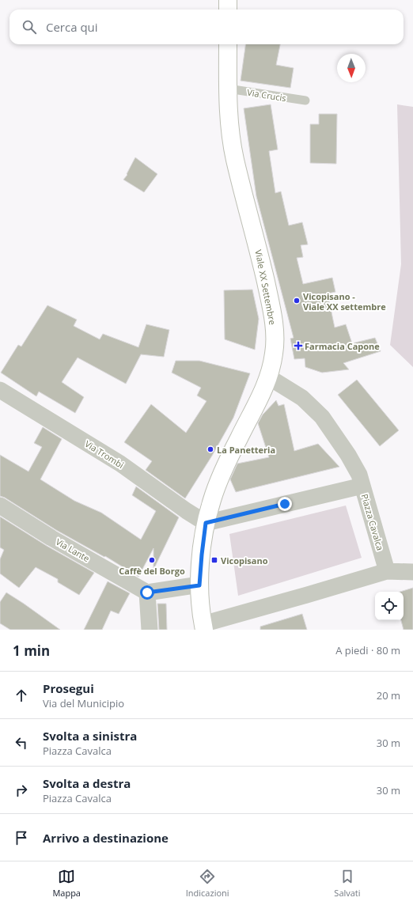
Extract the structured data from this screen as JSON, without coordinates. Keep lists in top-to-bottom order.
{
  "streets": {
    "street": [
      "Viale XX Settembre",
      "Via Trombi",
      "Piazza Cavalca",
      "Via Lante"
    ],
    "lane": ["Via Crucis"]
  },
  "crossings": [
    ["Via Crucis", "Viale XX Settembre"],
    ["Viale XX Settembre", "Via Trombi"],
    ["Viale XX Settembre", "Piazza Cavalca"],
    ["Via Trombi", "Piazza Cavalca"]
  ],
  "places": {
    "other": ["Vicopisano - Viale XX settembre", "La Panetteria", "Caffè del Borgo"],
    "health": ["Farmacia Capone"],
    "transit": ["Vicopisano"]
  },
  "north": "bottom",
  "page": {
    "search": "Cerca qui",
    "heading": ["1 min", "A piedi · 80 m"],
    "list": [
      ["Prosegui", "Via del Municipio", "20 m"],
      ["Svolta a sinistra", "Piazza Cavalca", "30 m"],
      ["Svolta a destra", "Piazza Cavalca", "30 m"],
      "Arrivo a destinazione"
    ],
    "nav": ["Mappa", "Indicazioni", "Salvati"]
  }
}
